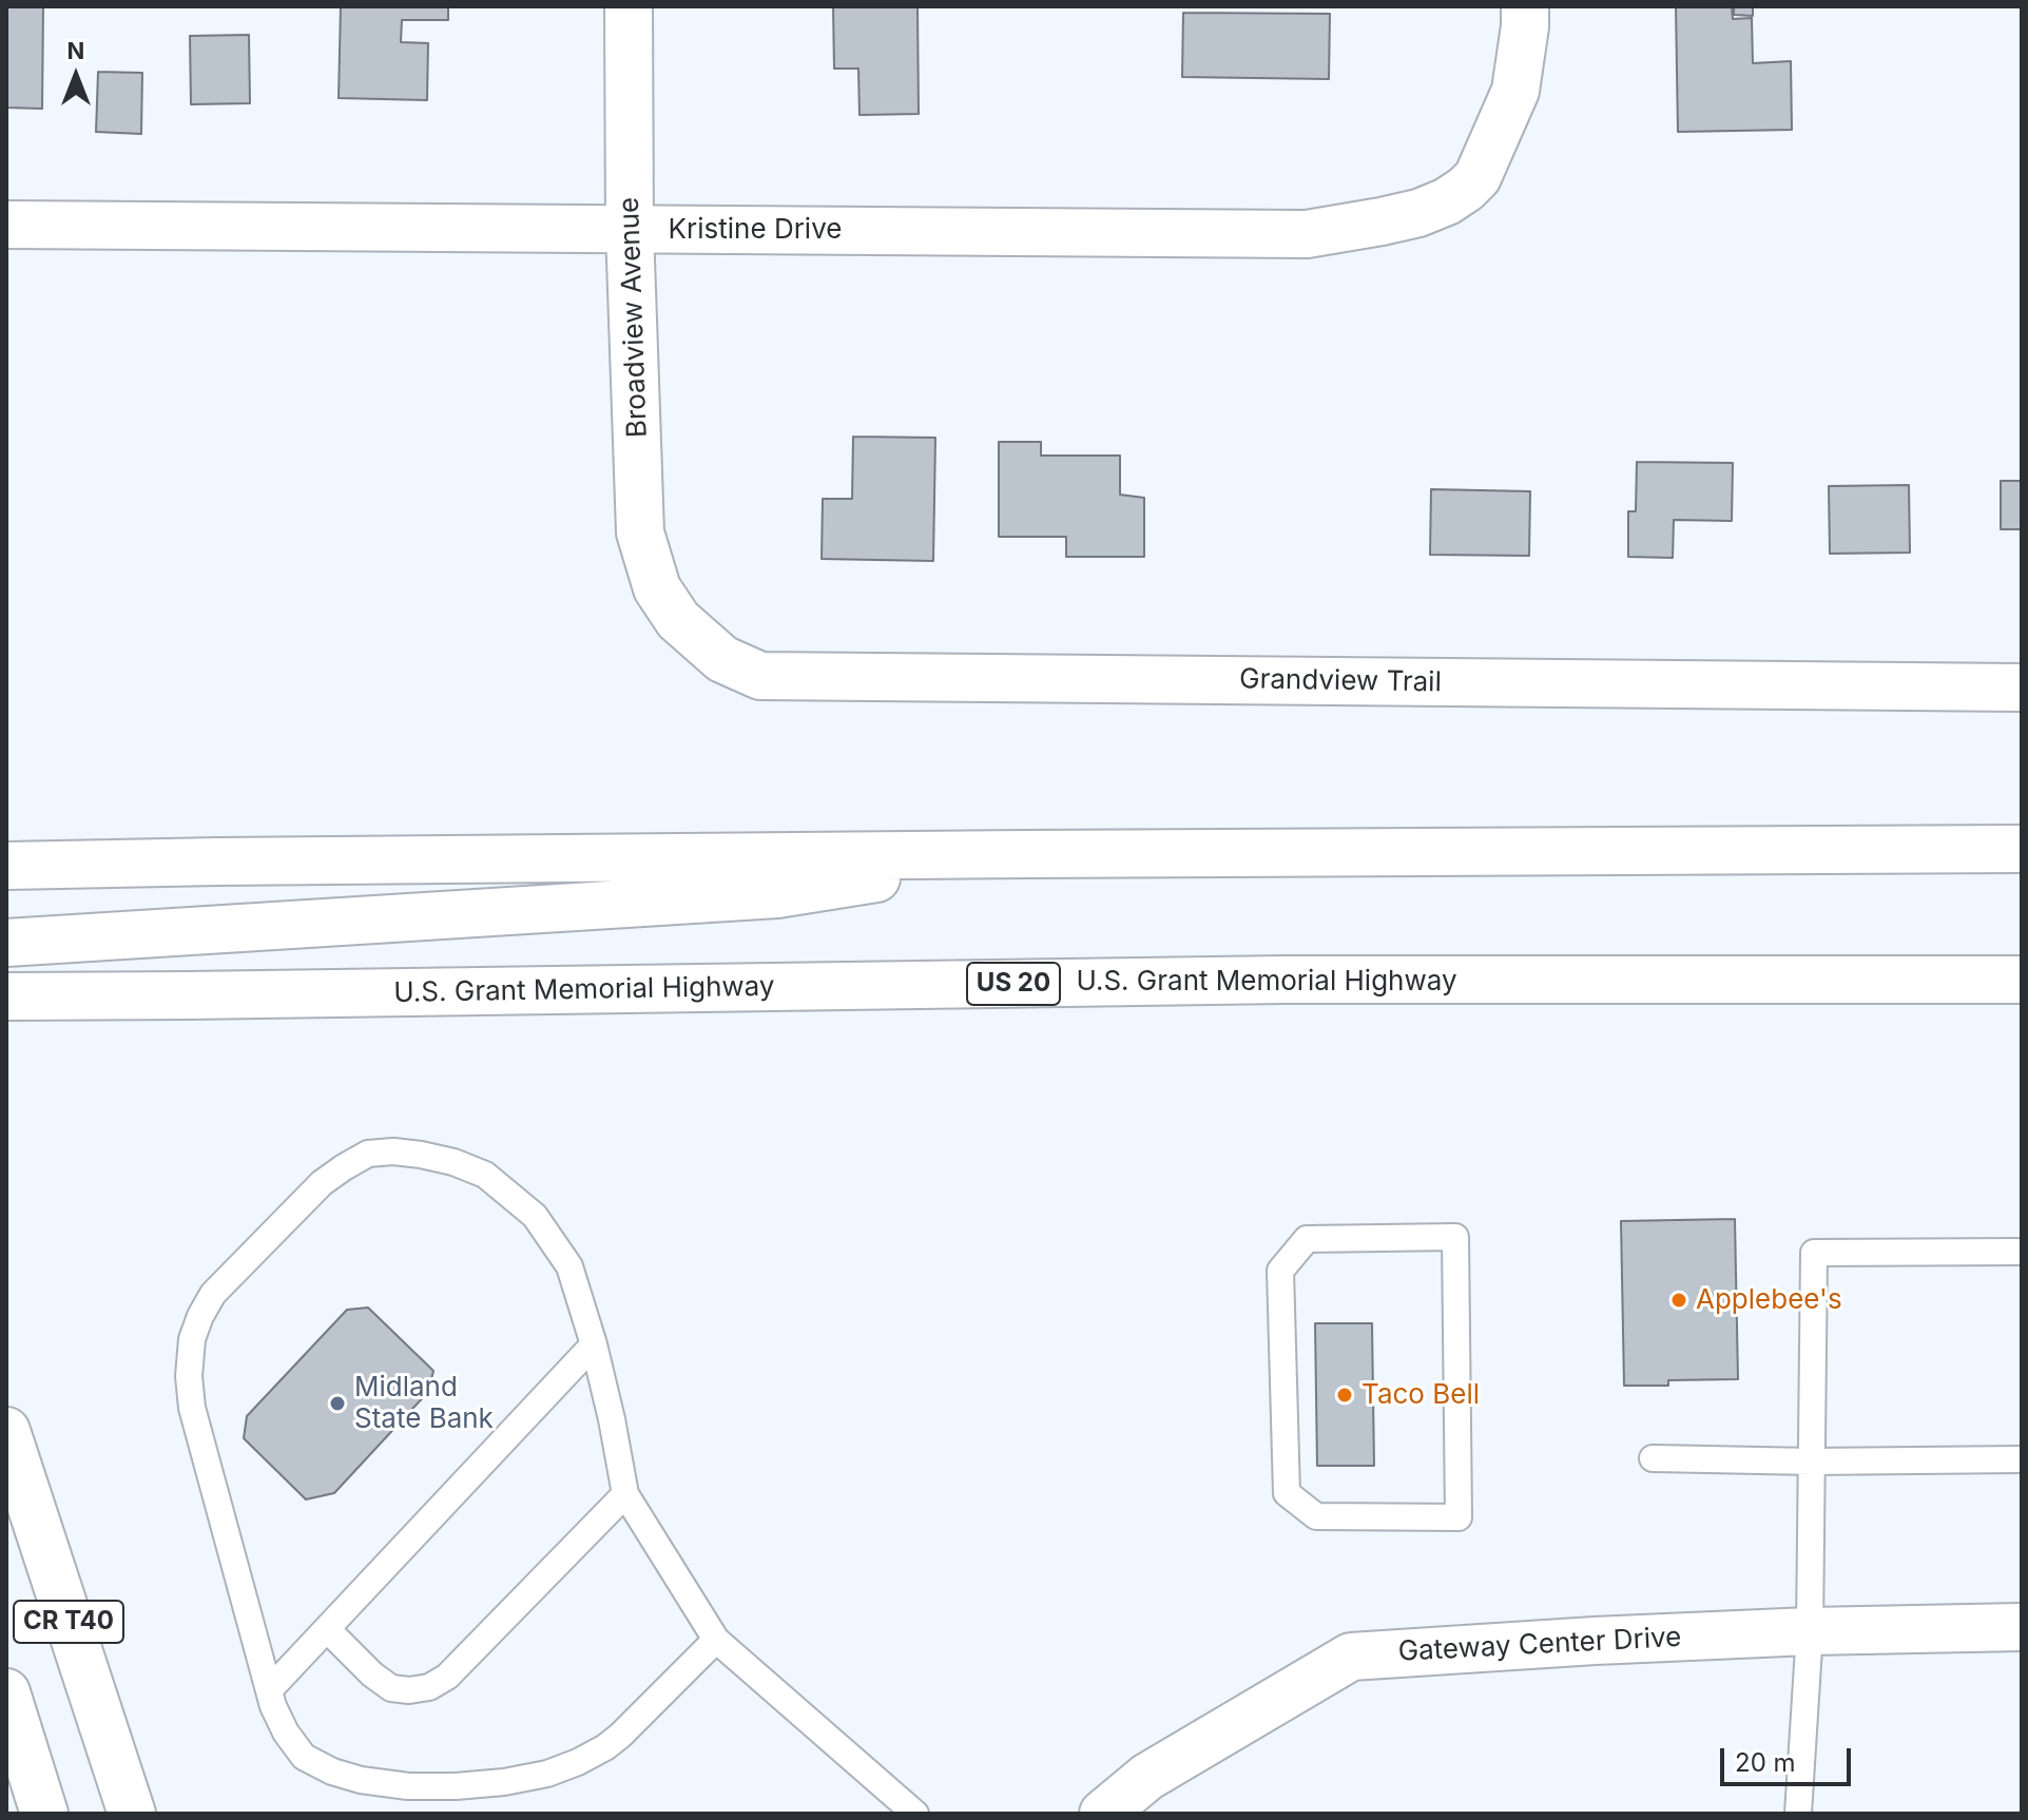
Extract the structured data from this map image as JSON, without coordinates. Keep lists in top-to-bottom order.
{
  "streets": {
    "main road": [
      "Kristine Drive",
      "Broadview Avenue",
      "Grandview Trail",
      "U.S. Grant Memorial Highway",
      "US 20",
      "CR T40",
      "Gateway Center Drive"
    ]
  },
  "crossings": [
    ["Kristine Drive", "Broadview Avenue"],
    ["Broadview Avenue", "Grandview Trail"]
  ],
  "places": ["Applebee's", "Taco Bell", "Midland State Bank"],
  "scale_bar": "20 m",
  "north": "top"
}
